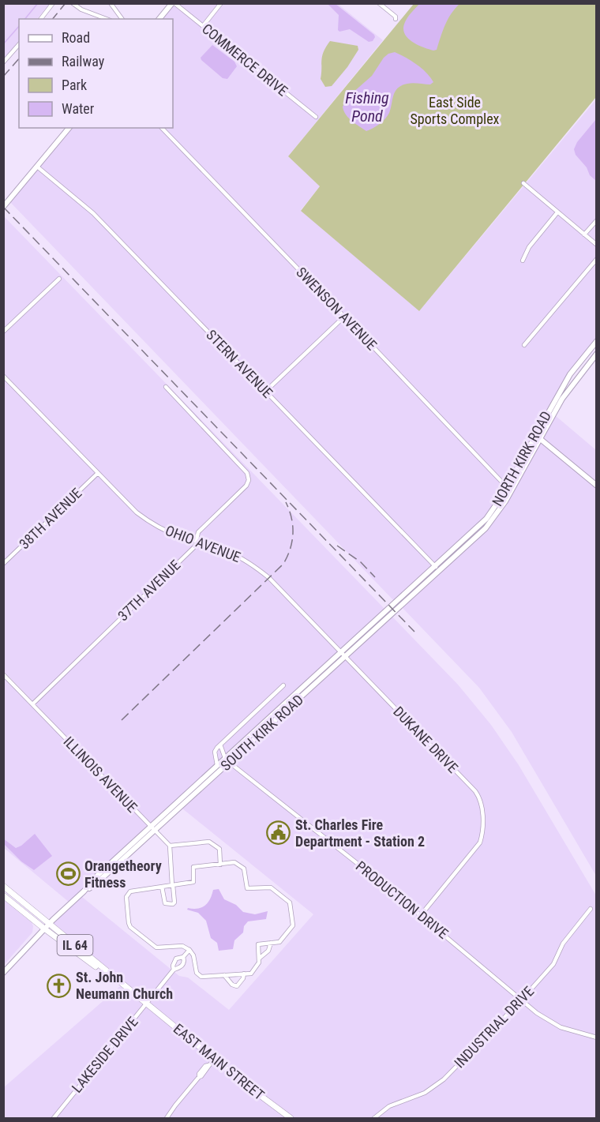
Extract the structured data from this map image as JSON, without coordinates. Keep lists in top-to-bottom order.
{
  "streets": {
    "main road": [
      "NORTH KIRK ROAD",
      "SOUTH KIRK ROAD",
      "IL 64",
      "EAST MAIN STREET"
    ],
    "street": [
      "COMMERCE DRIVE",
      "SWENSON AVENUE",
      "STERN AVENUE",
      "38TH AVENUE",
      "OHIO AVENUE",
      "37TH AVENUE",
      "DUKANE DRIVE",
      "ILLINOIS AVENUE",
      "PRODUCTION DRIVE",
      "INDUSTRIAL DRIVE",
      "LAKESIDE DRIVE"
    ]
  },
  "crossings": [
    ["SWENSON AVENUE", "NORTH KIRK ROAD"],
    ["STERN AVENUE", "NORTH KIRK ROAD"],
    ["STERN AVENUE", "SOUTH KIRK ROAD"],
    ["NORTH KIRK ROAD", "SOUTH KIRK ROAD"],
    ["38TH AVENUE", "OHIO AVENUE"],
    ["OHIO AVENUE", "37TH AVENUE"],
    ["OHIO AVENUE", "SOUTH KIRK ROAD"],
    ["OHIO AVENUE", "DUKANE DRIVE"],
    ["37TH AVENUE", "ILLINOIS AVENUE"],
    ["SOUTH KIRK ROAD", "DUKANE DRIVE"],
    ["SOUTH KIRK ROAD", "ILLINOIS AVENUE"],
    ["SOUTH KIRK ROAD", "PRODUCTION DRIVE"],
    ["SOUTH KIRK ROAD", "EAST MAIN STREET"],
    ["DUKANE DRIVE", "PRODUCTION DRIVE"],
    ["PRODUCTION DRIVE", "INDUSTRIAL DRIVE"],
    ["LAKESIDE DRIVE", "EAST MAIN STREET"]
  ],
  "water": ["Fishing Pond"],
  "parks": ["East Side Sports Complex"],
  "places": {
    "public building": ["St. Charles Fire Department - Station 2"],
    "sports": ["Orangetheory Fitness"],
    "church": ["St. John Neumann Church"]
  },
  "legend": [
    "Road",
    "Railway",
    "Park",
    "Water"
  ]
}
